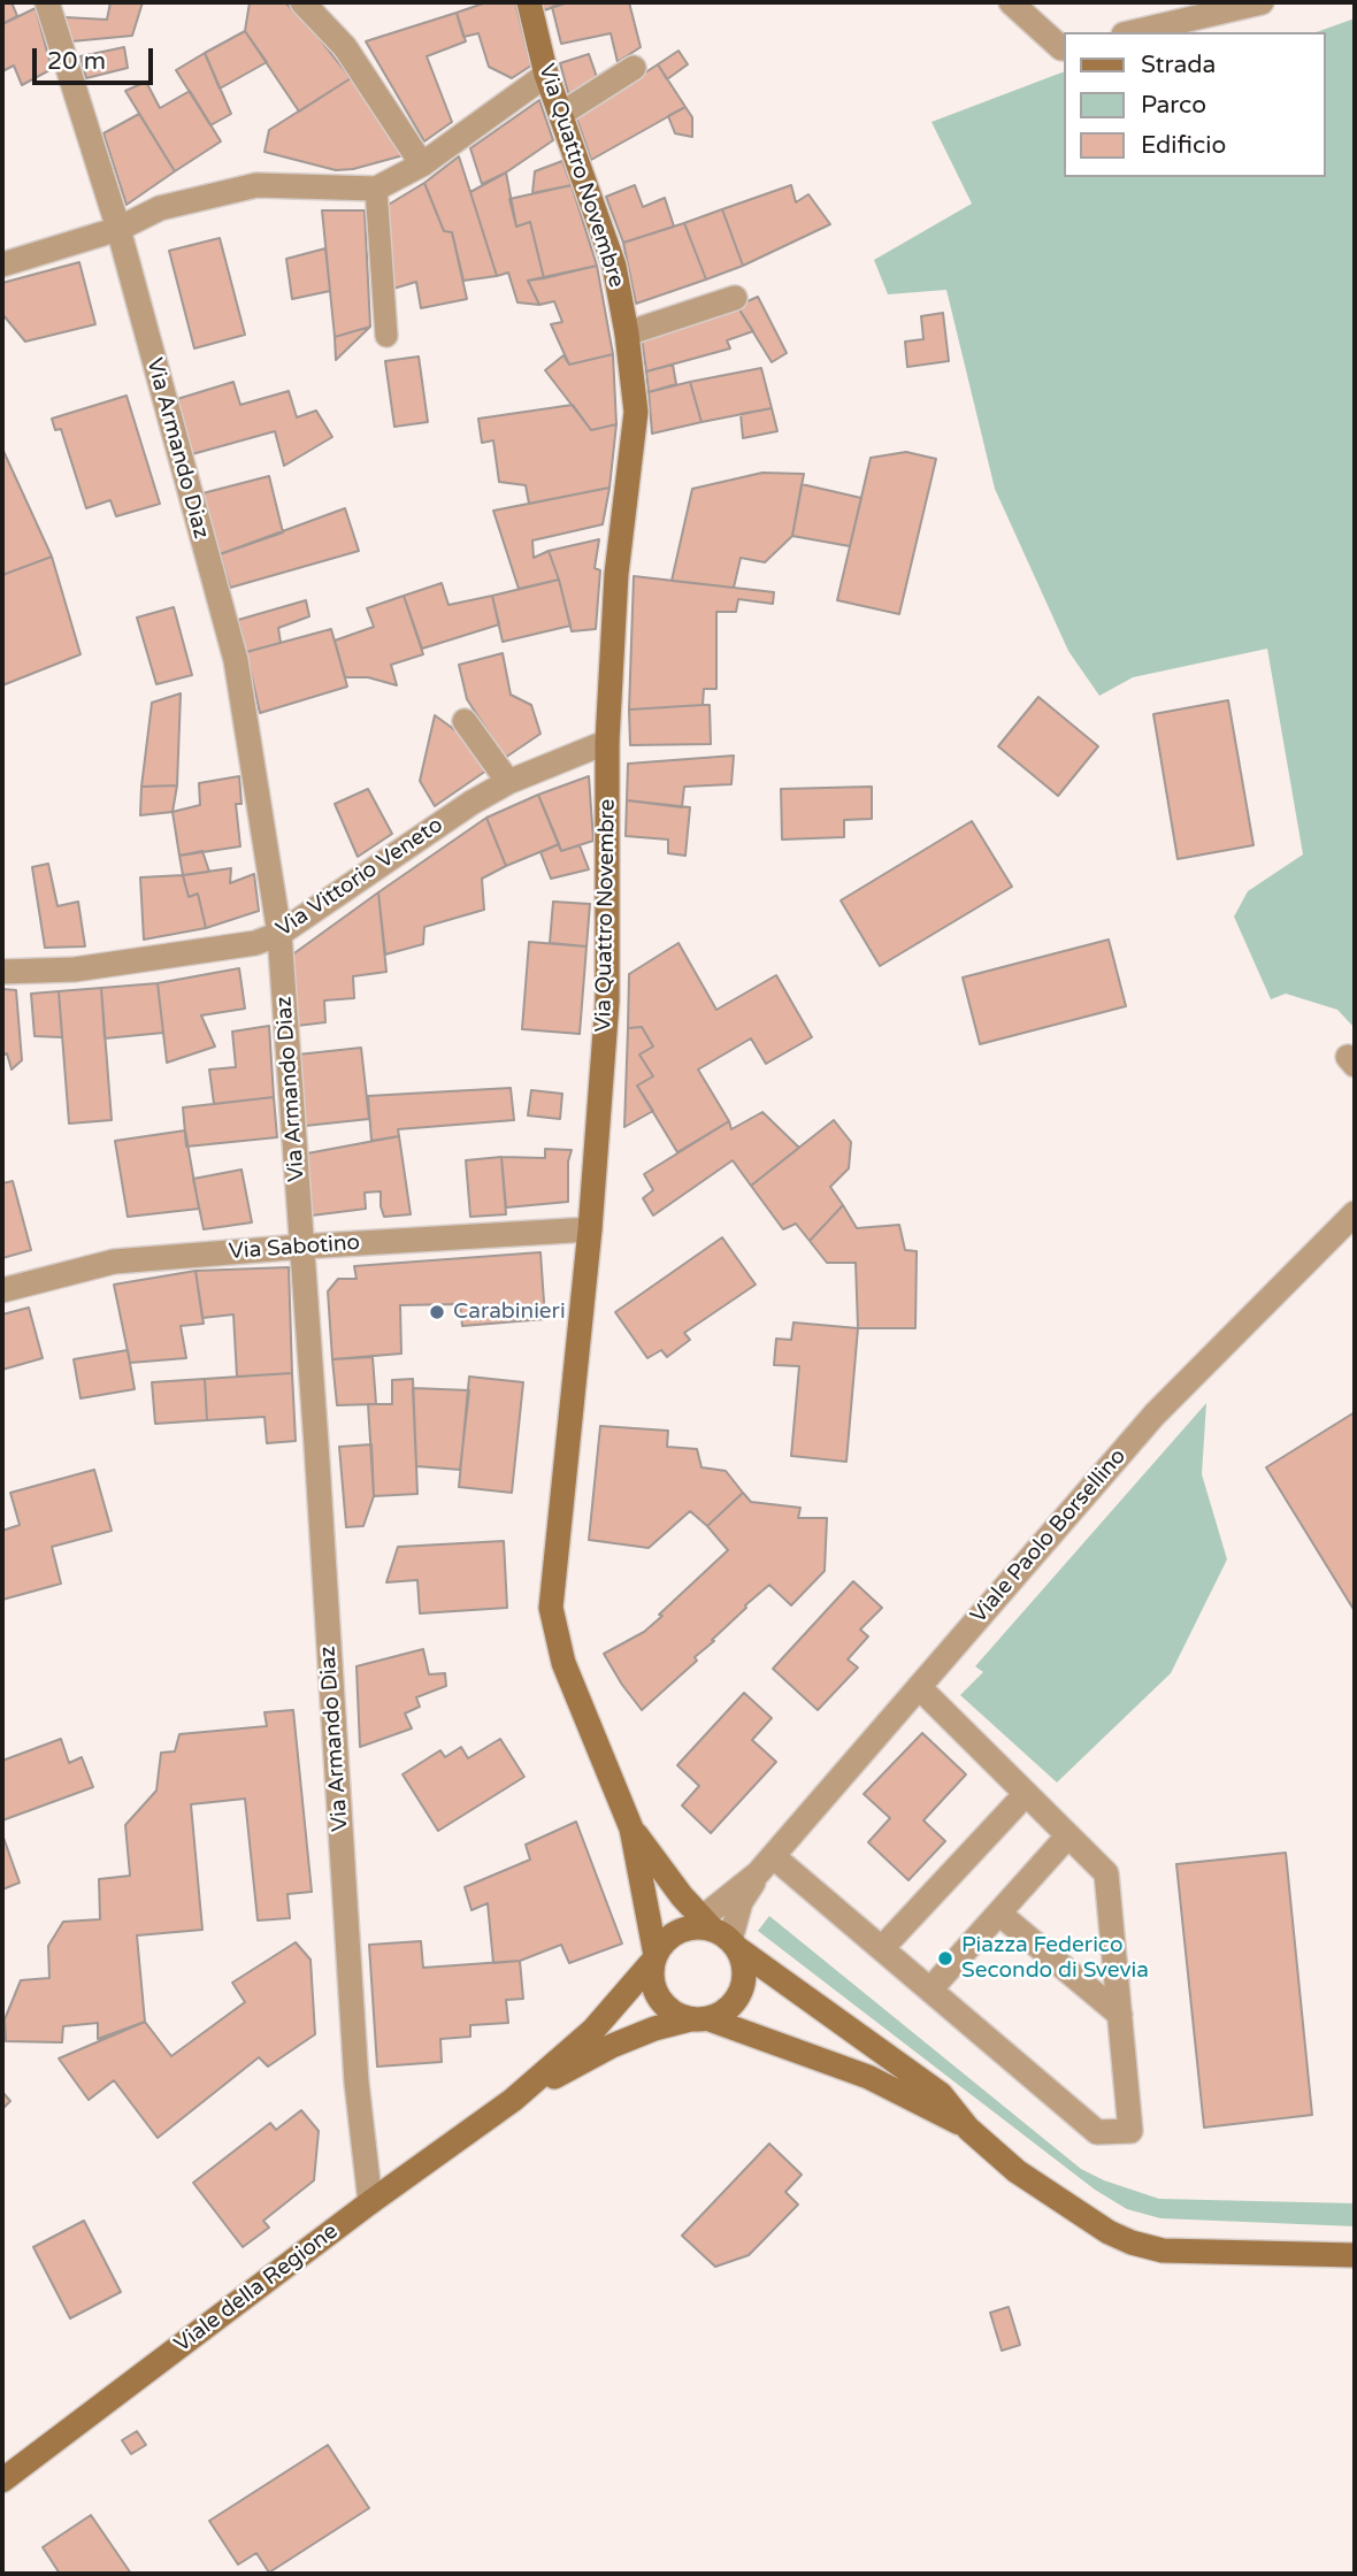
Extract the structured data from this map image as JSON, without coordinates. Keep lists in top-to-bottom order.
{
  "streets": {
    "street": [
      "Via Quattro Novembre",
      "Via Armando Diaz",
      "Via Vittorio Veneto",
      "Via Sabotino",
      "Viale Paolo Borsellino",
      "Viale della Regione"
    ]
  },
  "crossings": [
    ["Via Quattro Novembre", "Via Vittorio Veneto"],
    ["Via Quattro Novembre", "Via Sabotino"],
    ["Via Armando Diaz", "Via Vittorio Veneto"],
    ["Via Armando Diaz", "Via Sabotino"],
    ["Via Armando Diaz", "Viale della Regione"]
  ],
  "places": ["Carabinieri", "Piazza Federico Secondo di Svevia"],
  "legend": ["Strada", "Parco", "Edificio"],
  "scale_bar": "20 m"
}
